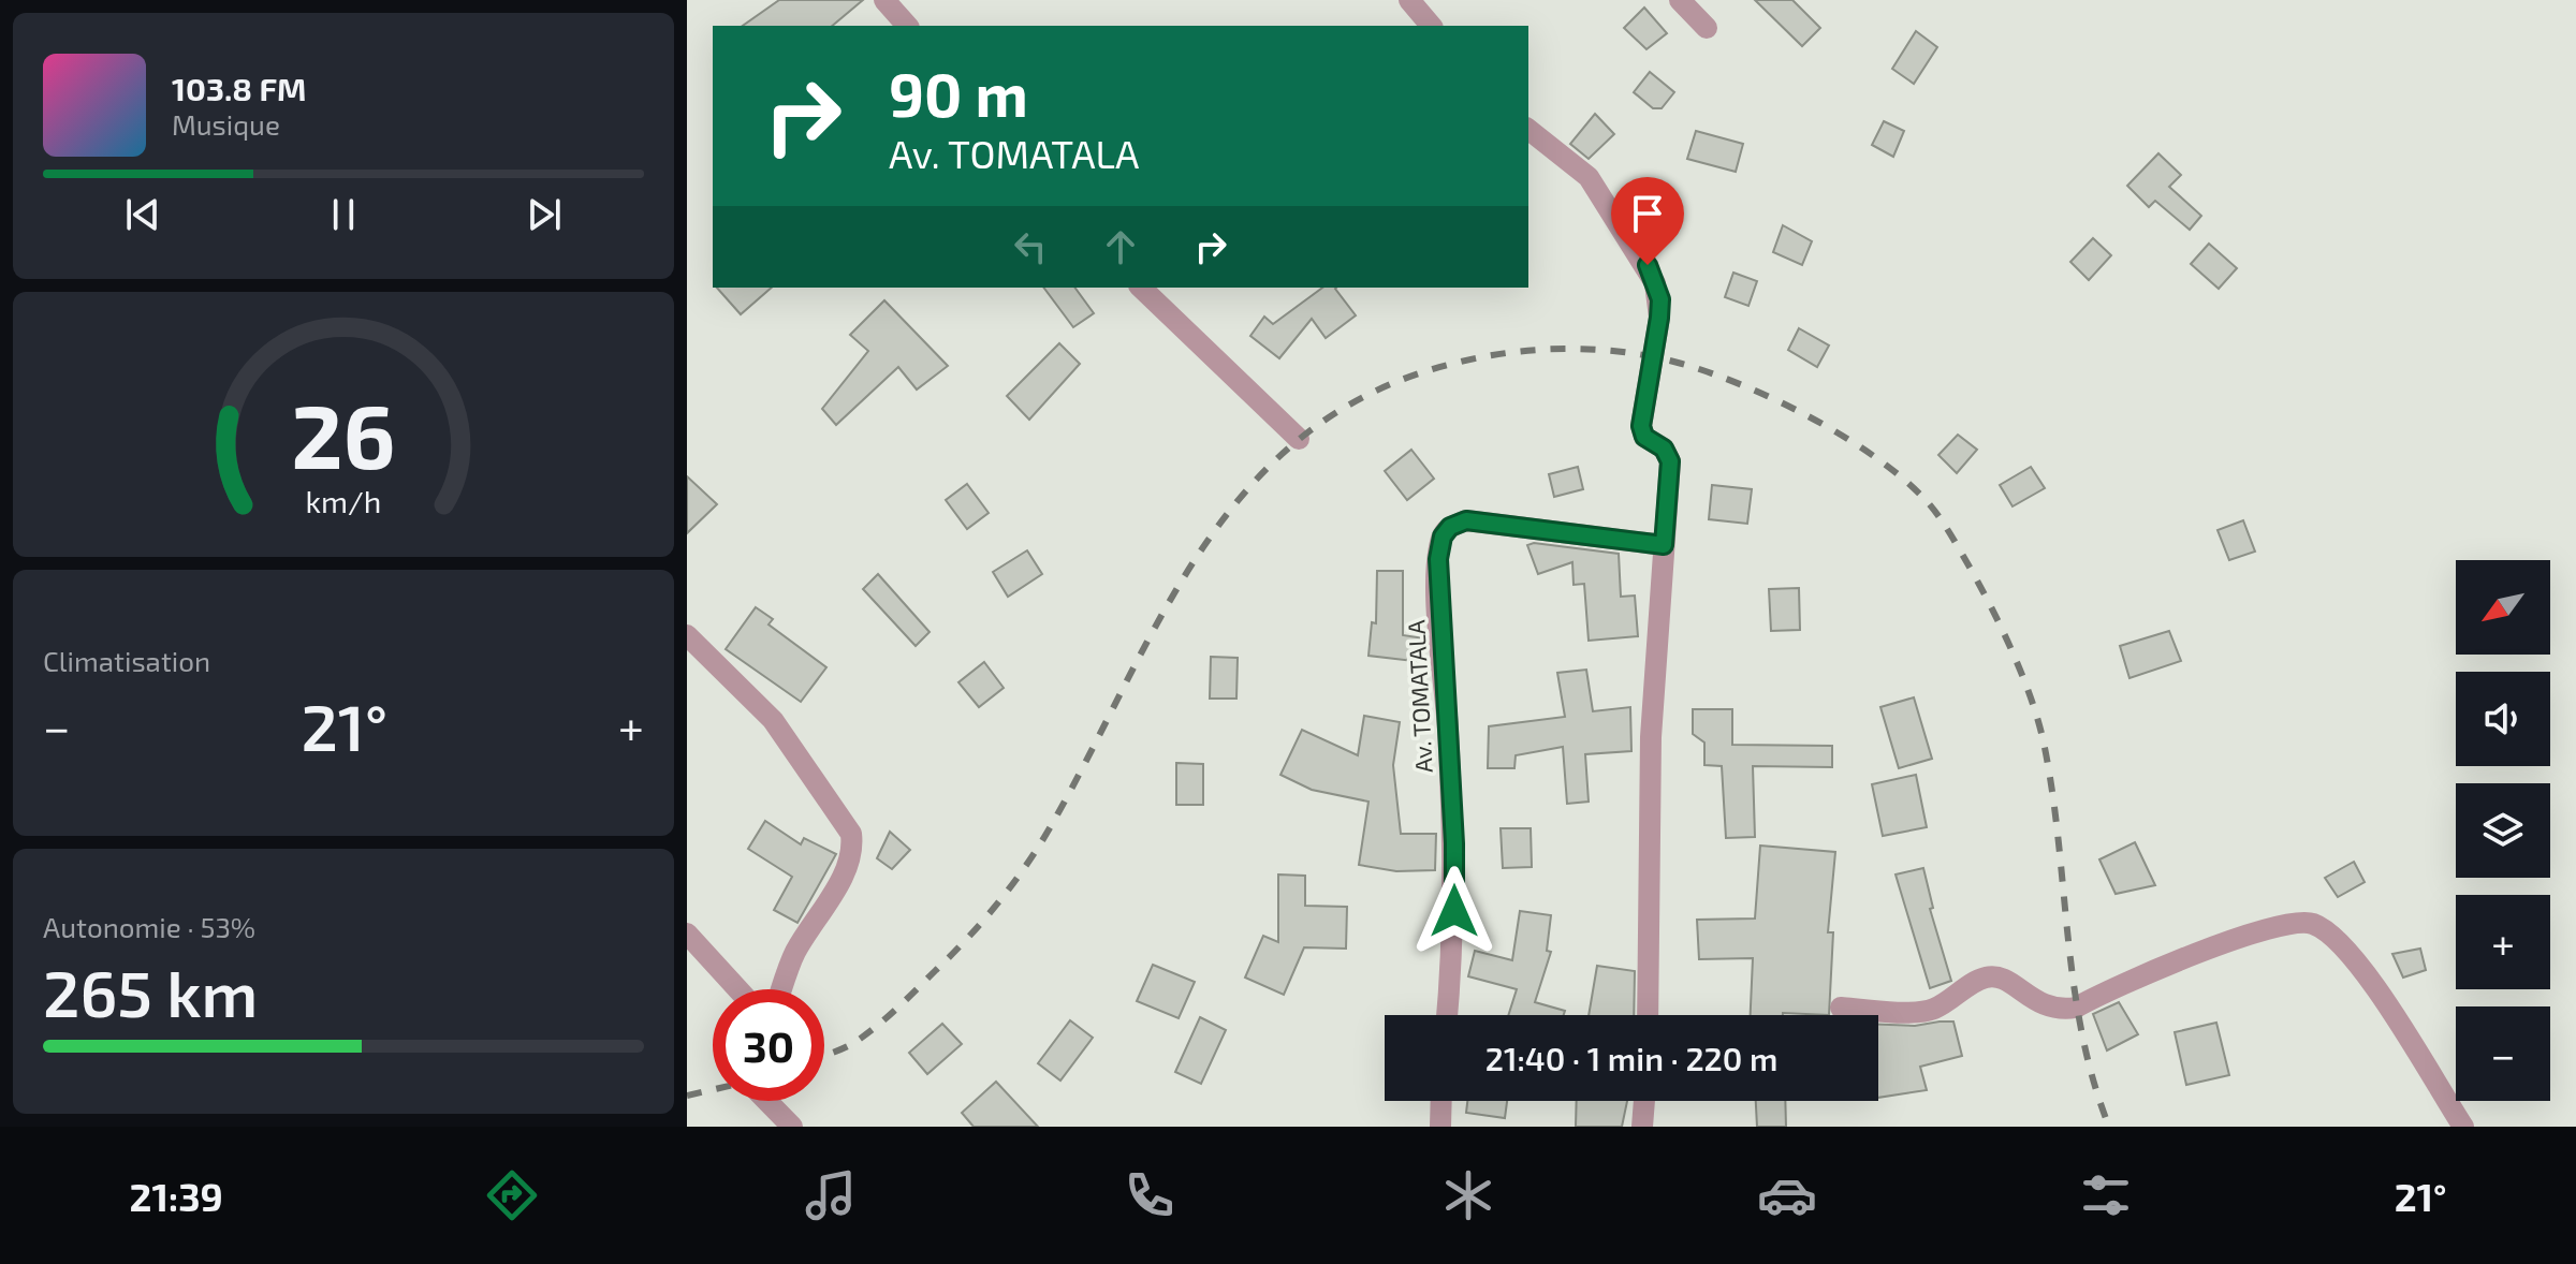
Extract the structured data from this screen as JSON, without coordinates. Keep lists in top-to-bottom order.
{
  "streets": {
    "street": ["Av. TOMATALA"]
  },
  "north": "bottom left",
  "page": {
    "turn": ["90 m", "Av. TOMATALA"],
    "song": ["103.8 FM", "Musique"],
    "map_buttons": ["+", "−"],
    "tile": [
      "Climatisation",
      ["Autonomie · 53%", "265 km"]
    ],
    "heat": ["−", "21°", "+"],
    "limit": "30",
    "trip": "21:40 · 1 min · 220 m",
    "tabs": ["21:39", "21°"],
    "gauge": ["26", "km/h"]
  }
}
